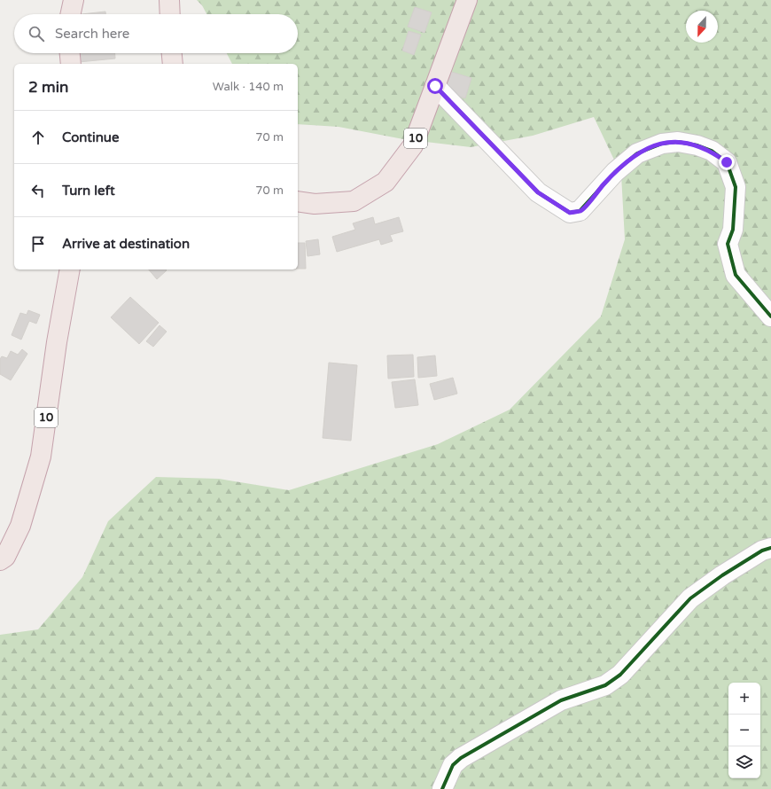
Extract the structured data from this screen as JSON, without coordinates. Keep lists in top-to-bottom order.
{
  "streets": {
    "highway": ["10"]
  },
  "north": "bottom",
  "page": {
    "search": "Search here",
    "heading": ["2 min", "Walk · 140 m"],
    "list": [
      ["Continue", "70 m"],
      ["Turn left", "70 m"],
      "Arrive at destination"
    ],
    "map_buttons": ["+", "−"]
  }
}
